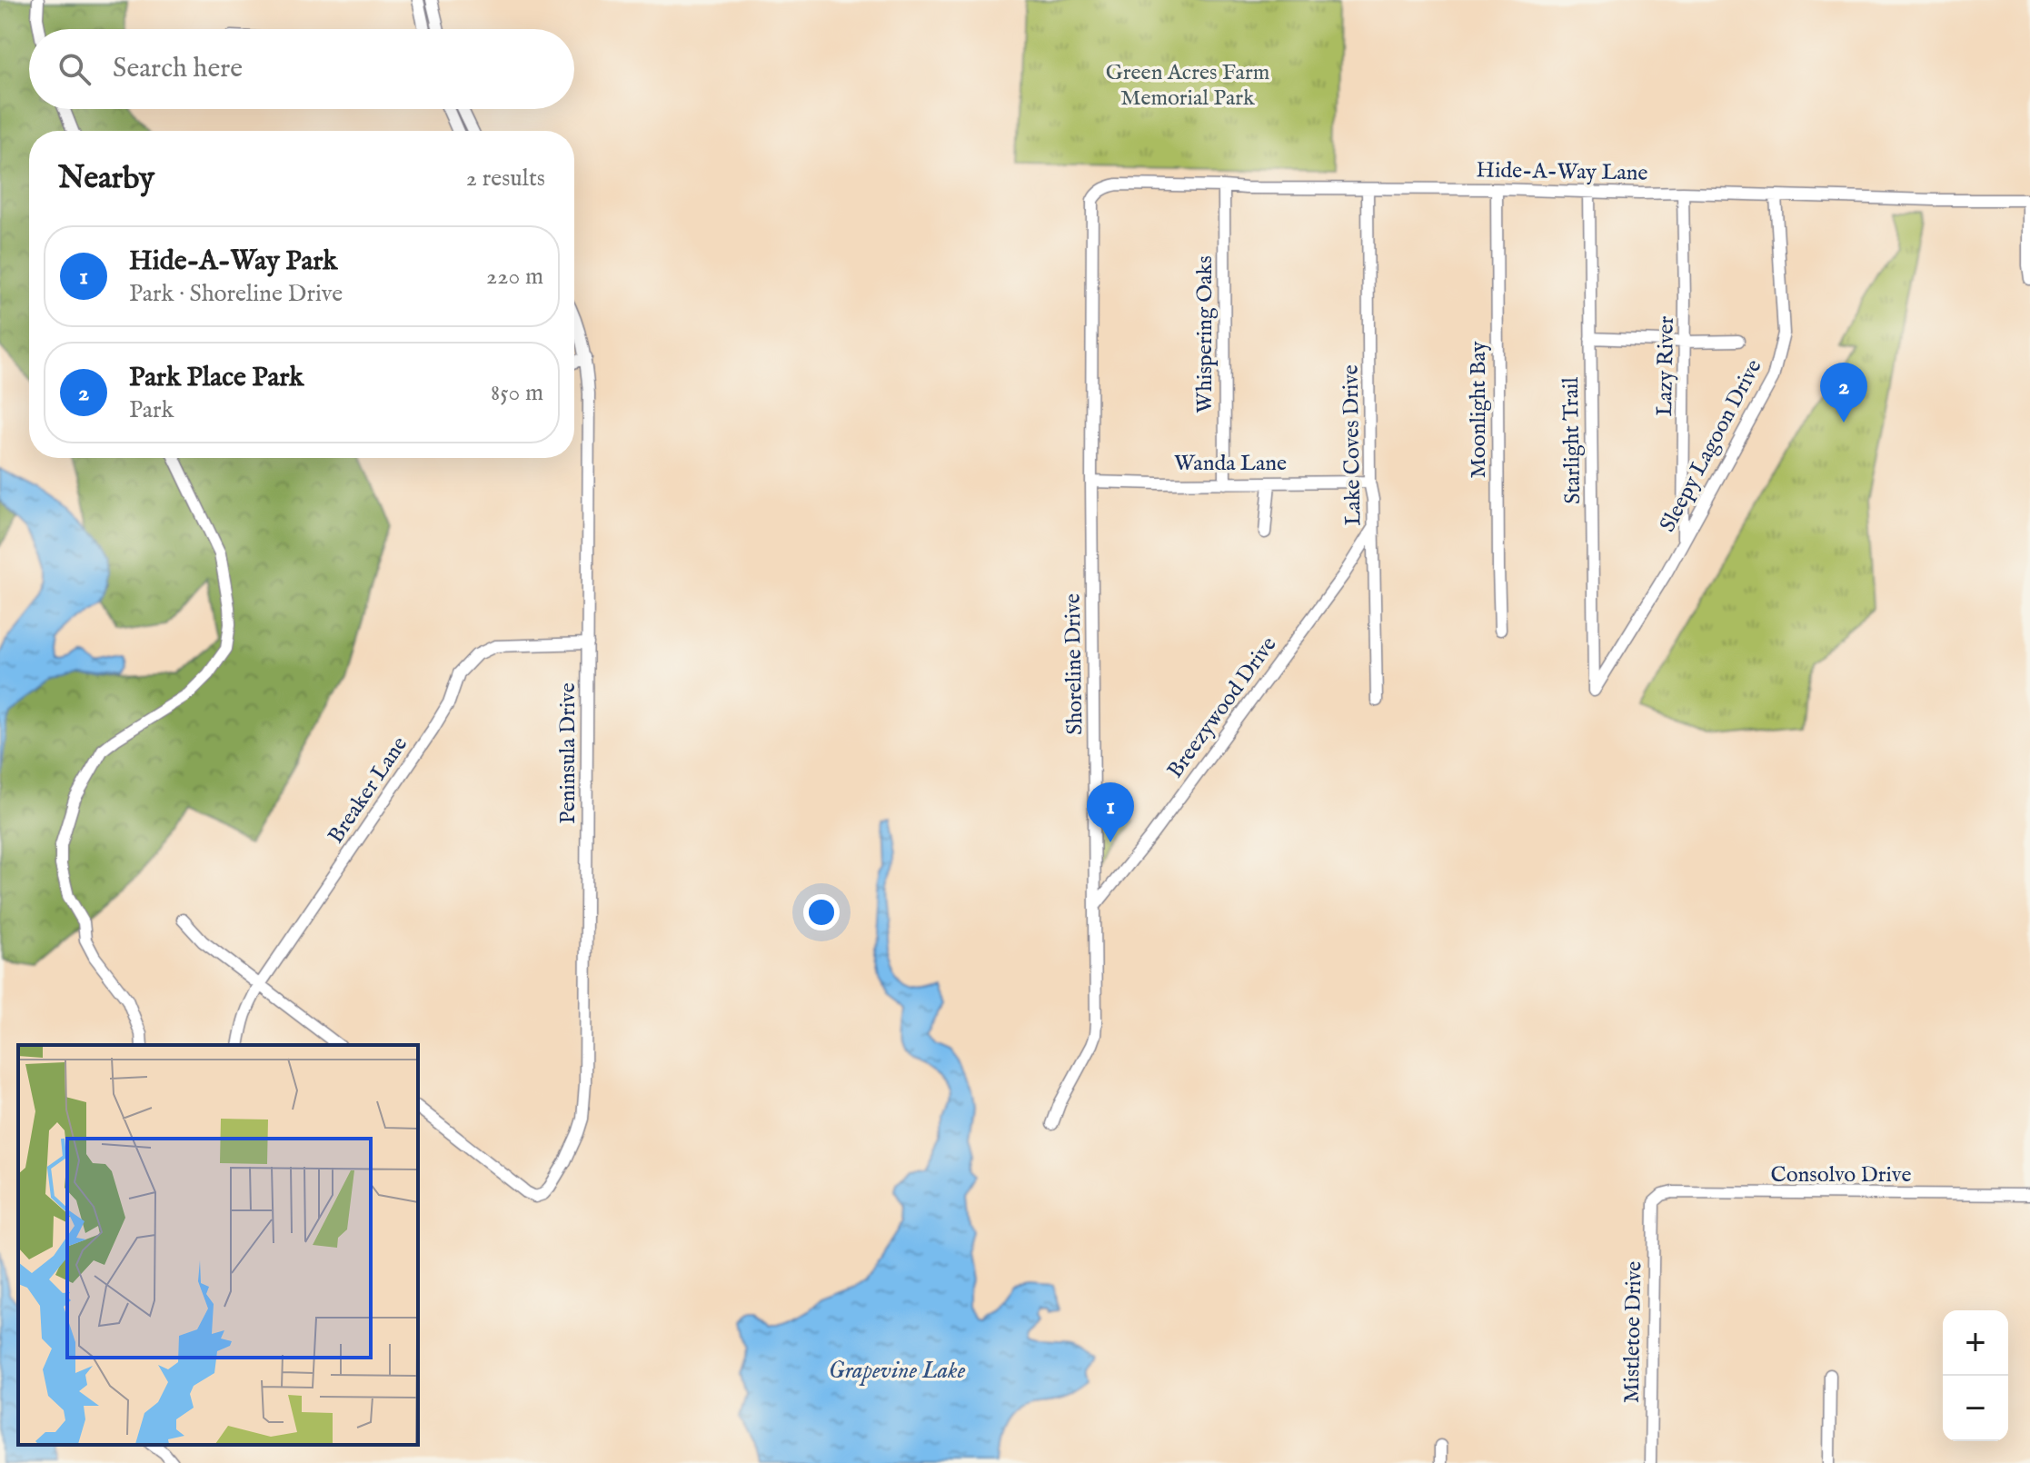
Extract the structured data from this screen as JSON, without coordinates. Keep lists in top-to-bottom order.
{
  "streets": {
    "street": [
      "Hide-A-Way Lane",
      "Whispering Oaks",
      "Lazy River",
      "Moonlight Bay",
      "Starlight Trail",
      "Lake Coves Drive",
      "Sleepy Lagoon Drive",
      "Wanda Lane",
      "Shoreline Drive",
      "Breezywood Drive",
      "Peninsula Drive",
      "Breaker Lane",
      "Consolvo Drive",
      "Mistletoe Drive"
    ]
  },
  "crossings": [
    ["Hide-A-Way Lane", "Whispering Oaks"],
    ["Hide-A-Way Lane", "Lazy River"],
    ["Hide-A-Way Lane", "Moonlight Bay"],
    ["Hide-A-Way Lane", "Starlight Trail"],
    ["Hide-A-Way Lane", "Lake Coves Drive"],
    ["Hide-A-Way Lane", "Sleepy Lagoon Drive"],
    ["Hide-A-Way Lane", "Shoreline Drive"],
    ["Whispering Oaks", "Wanda Lane"],
    ["Lazy River", "Sleepy Lagoon Drive"],
    ["Starlight Trail", "Sleepy Lagoon Drive"],
    ["Lake Coves Drive", "Wanda Lane"],
    ["Lake Coves Drive", "Breezywood Drive"],
    ["Wanda Lane", "Shoreline Drive"],
    ["Shoreline Drive", "Breezywood Drive"],
    ["Peninsula Drive", "Breaker Lane"],
    ["Consolvo Drive", "Mistletoe Drive"]
  ],
  "water": ["Grapevine Lake"],
  "parks": ["Green Acres Farm Memorial Park"],
  "page": {
    "search": "Search here",
    "heading": ["Nearby", "2 results"],
    "list": [
      {
        "mark": "1",
        "name": "Hide-A-Way Park",
        "note": "Park · Shoreline Drive",
        "value": "220 m"
      },
      {
        "mark": "2",
        "name": "Park Place Park",
        "note": "Park",
        "value": "850 m"
      }
    ],
    "pins": ["2", "1"],
    "map_buttons": ["+", "−"]
  }
}
